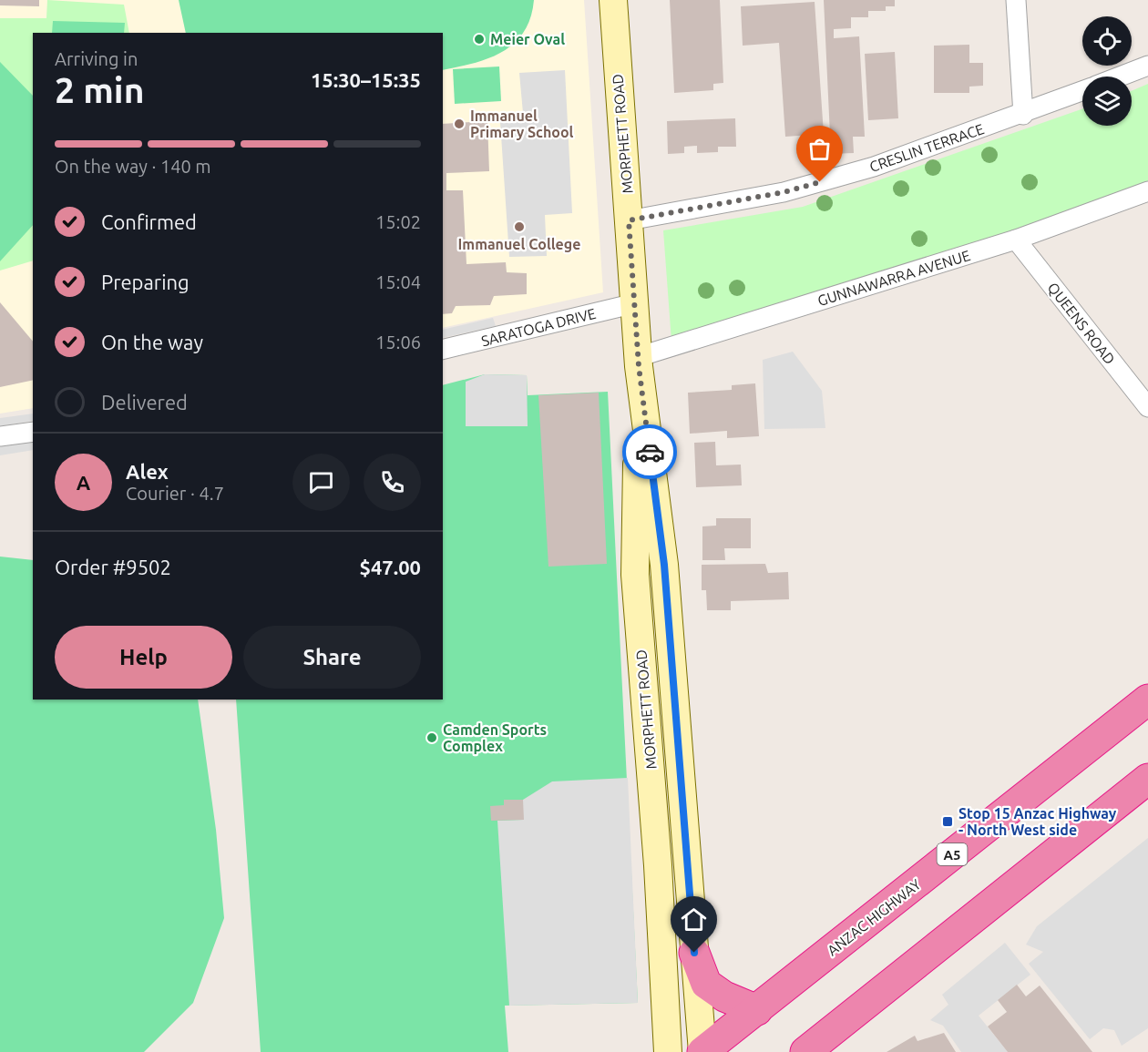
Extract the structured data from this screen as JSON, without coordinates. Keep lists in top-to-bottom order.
{
  "streets": {
    "highway": ["A5", "ANZAC HIGHWAY"],
    "street": [
      "MORPHETT ROAD",
      "CRESLIN TERRACE",
      "GUNNAWARRA AVENUE",
      "QUEENS ROAD",
      "SARATOGA DRIVE"
    ]
  },
  "crossings": [
    ["MORPHETT ROAD", "CRESLIN TERRACE"],
    ["MORPHETT ROAD", "GUNNAWARRA AVENUE"],
    ["MORPHETT ROAD", "SARATOGA DRIVE"],
    ["MORPHETT ROAD", "ANZAC HIGHWAY"],
    ["GUNNAWARRA AVENUE", "QUEENS ROAD"]
  ],
  "places": {
    "other": [
      "Meier Oval",
      "Immanuel Primary School",
      "Immanuel College",
      "Camden Sports Complex"
    ],
    "transit": ["Stop 15 Anzac Highway - North West side"]
  },
  "page": {
    "heading": ["2 min", "Arriving in", "15:30–15:35"],
    "panel": [
      "Alex",
      "Courier · 4.7",
      "Order #9502",
      "$47.00"
    ],
    "bar": "On the way · 140 m",
    "list": [
      ["Confirmed", "15:02"],
      ["Preparing", "15:04"],
      ["On the way", "15:06"],
      "Delivered"
    ],
    "round": "A",
    "buttons": ["Help", "Share"]
  }
}
